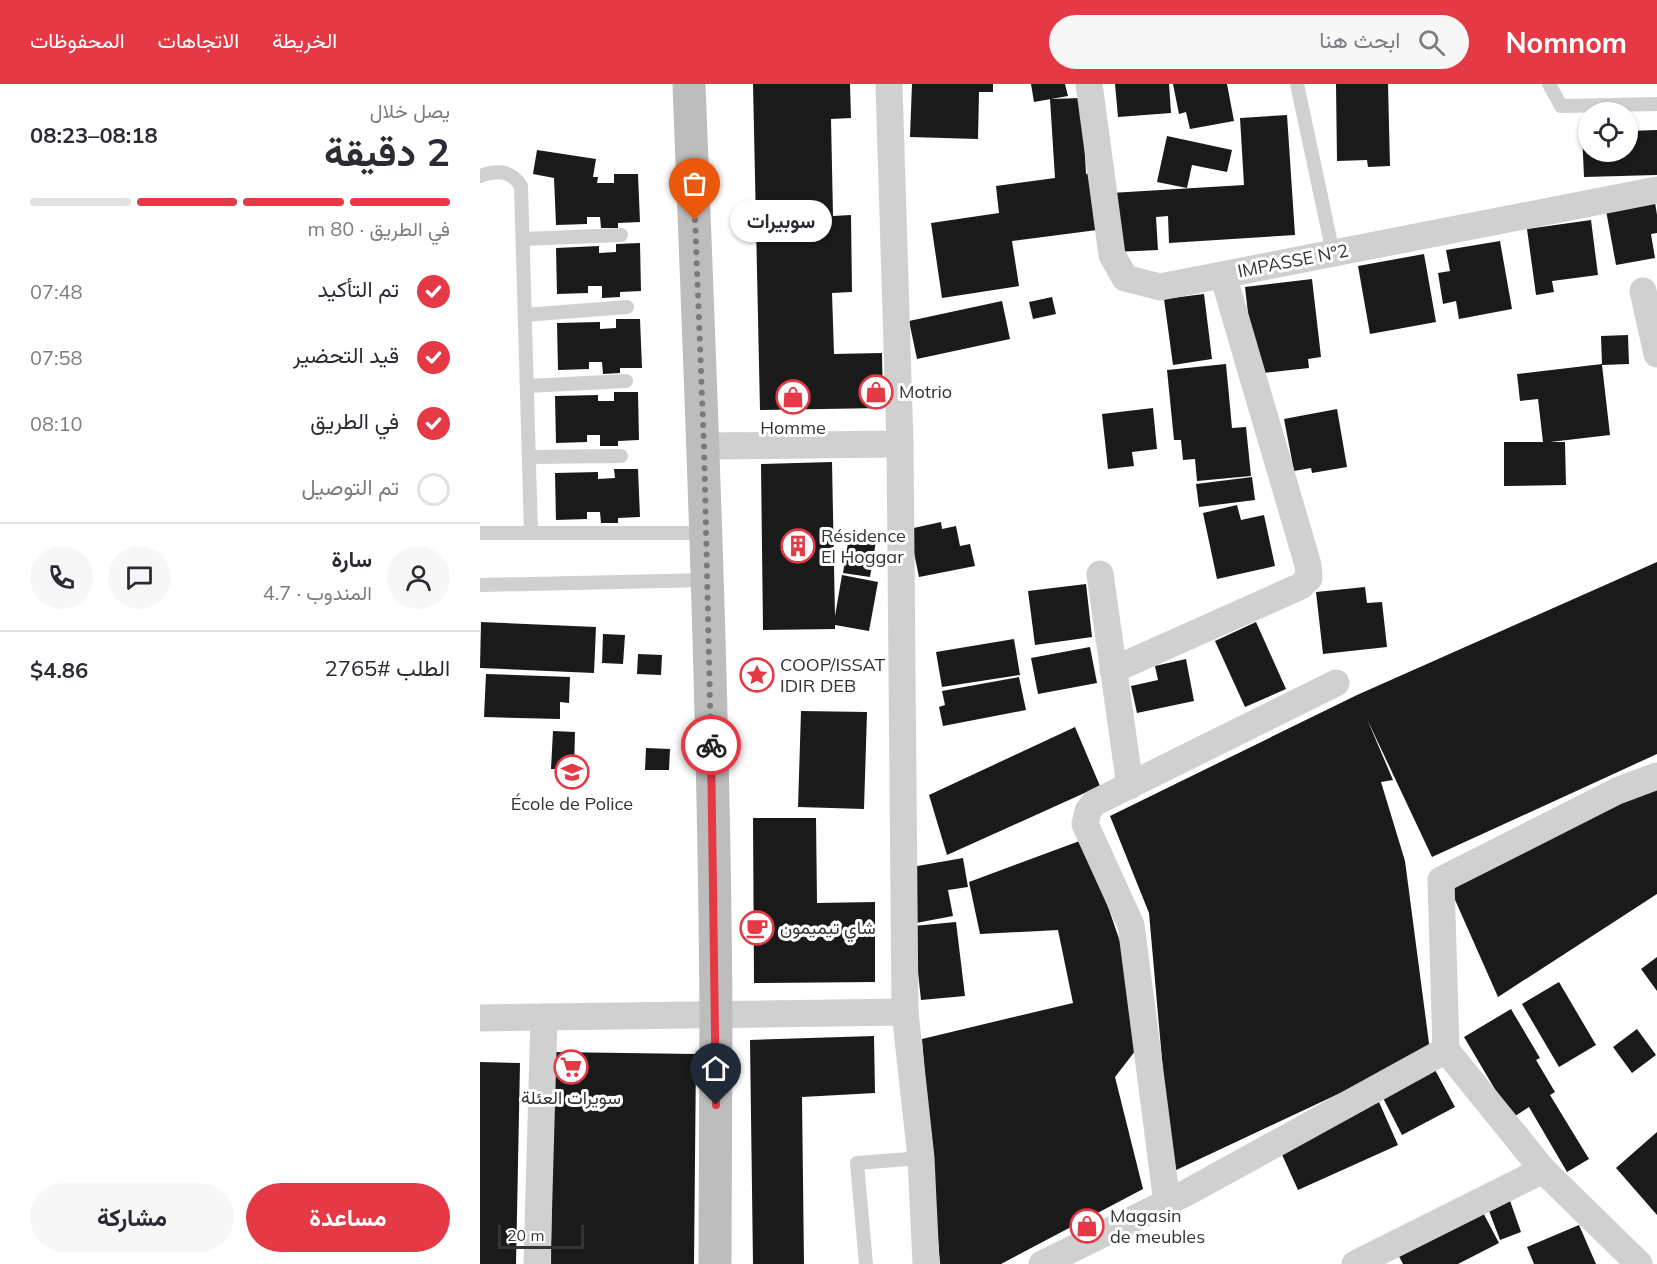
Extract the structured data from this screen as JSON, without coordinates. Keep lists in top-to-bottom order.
{
  "streets": {
    "street": ["IMPASSE N°2"]
  },
  "places": {
    "other": ["سوبيرات"],
    "shop": ["Motrio", "Homme", "Magasin de meubles"],
    "building": ["Résidence El Hoggar"],
    "place": ["COOP/ISSAT IDIR DEB"],
    "school or university": ["École de Police"],
    "cafe": ["شاي تيميمون"],
    "supermarket": ["سويرات العئلة"]
  },
  "scale_bar": "20 m",
  "page": {
    "header": "Nomnom",
    "search": "ابحث هنا",
    "nav": ["الخريطة", "الاتجاهات", "المحفوظات"],
    "heading": ["2 دقيقة", "يصل خلال", "08:18–08:23"],
    "panel": [
      "سارة",
      "المندوب · 4.7",
      "الطلب #2765",
      "$4.86"
    ],
    "bar": "في الطريق · 80 m",
    "bubble": "سوبيرات",
    "list": [
      ["تم التأكيد", "07:48"],
      ["قيد التحضير", "07:58"],
      ["في الطريق", "08:10"],
      "تم التوصيل"
    ],
    "buttons": ["مساعدة", "مشاركة"],
    "scale": "20 m"
  }
}
